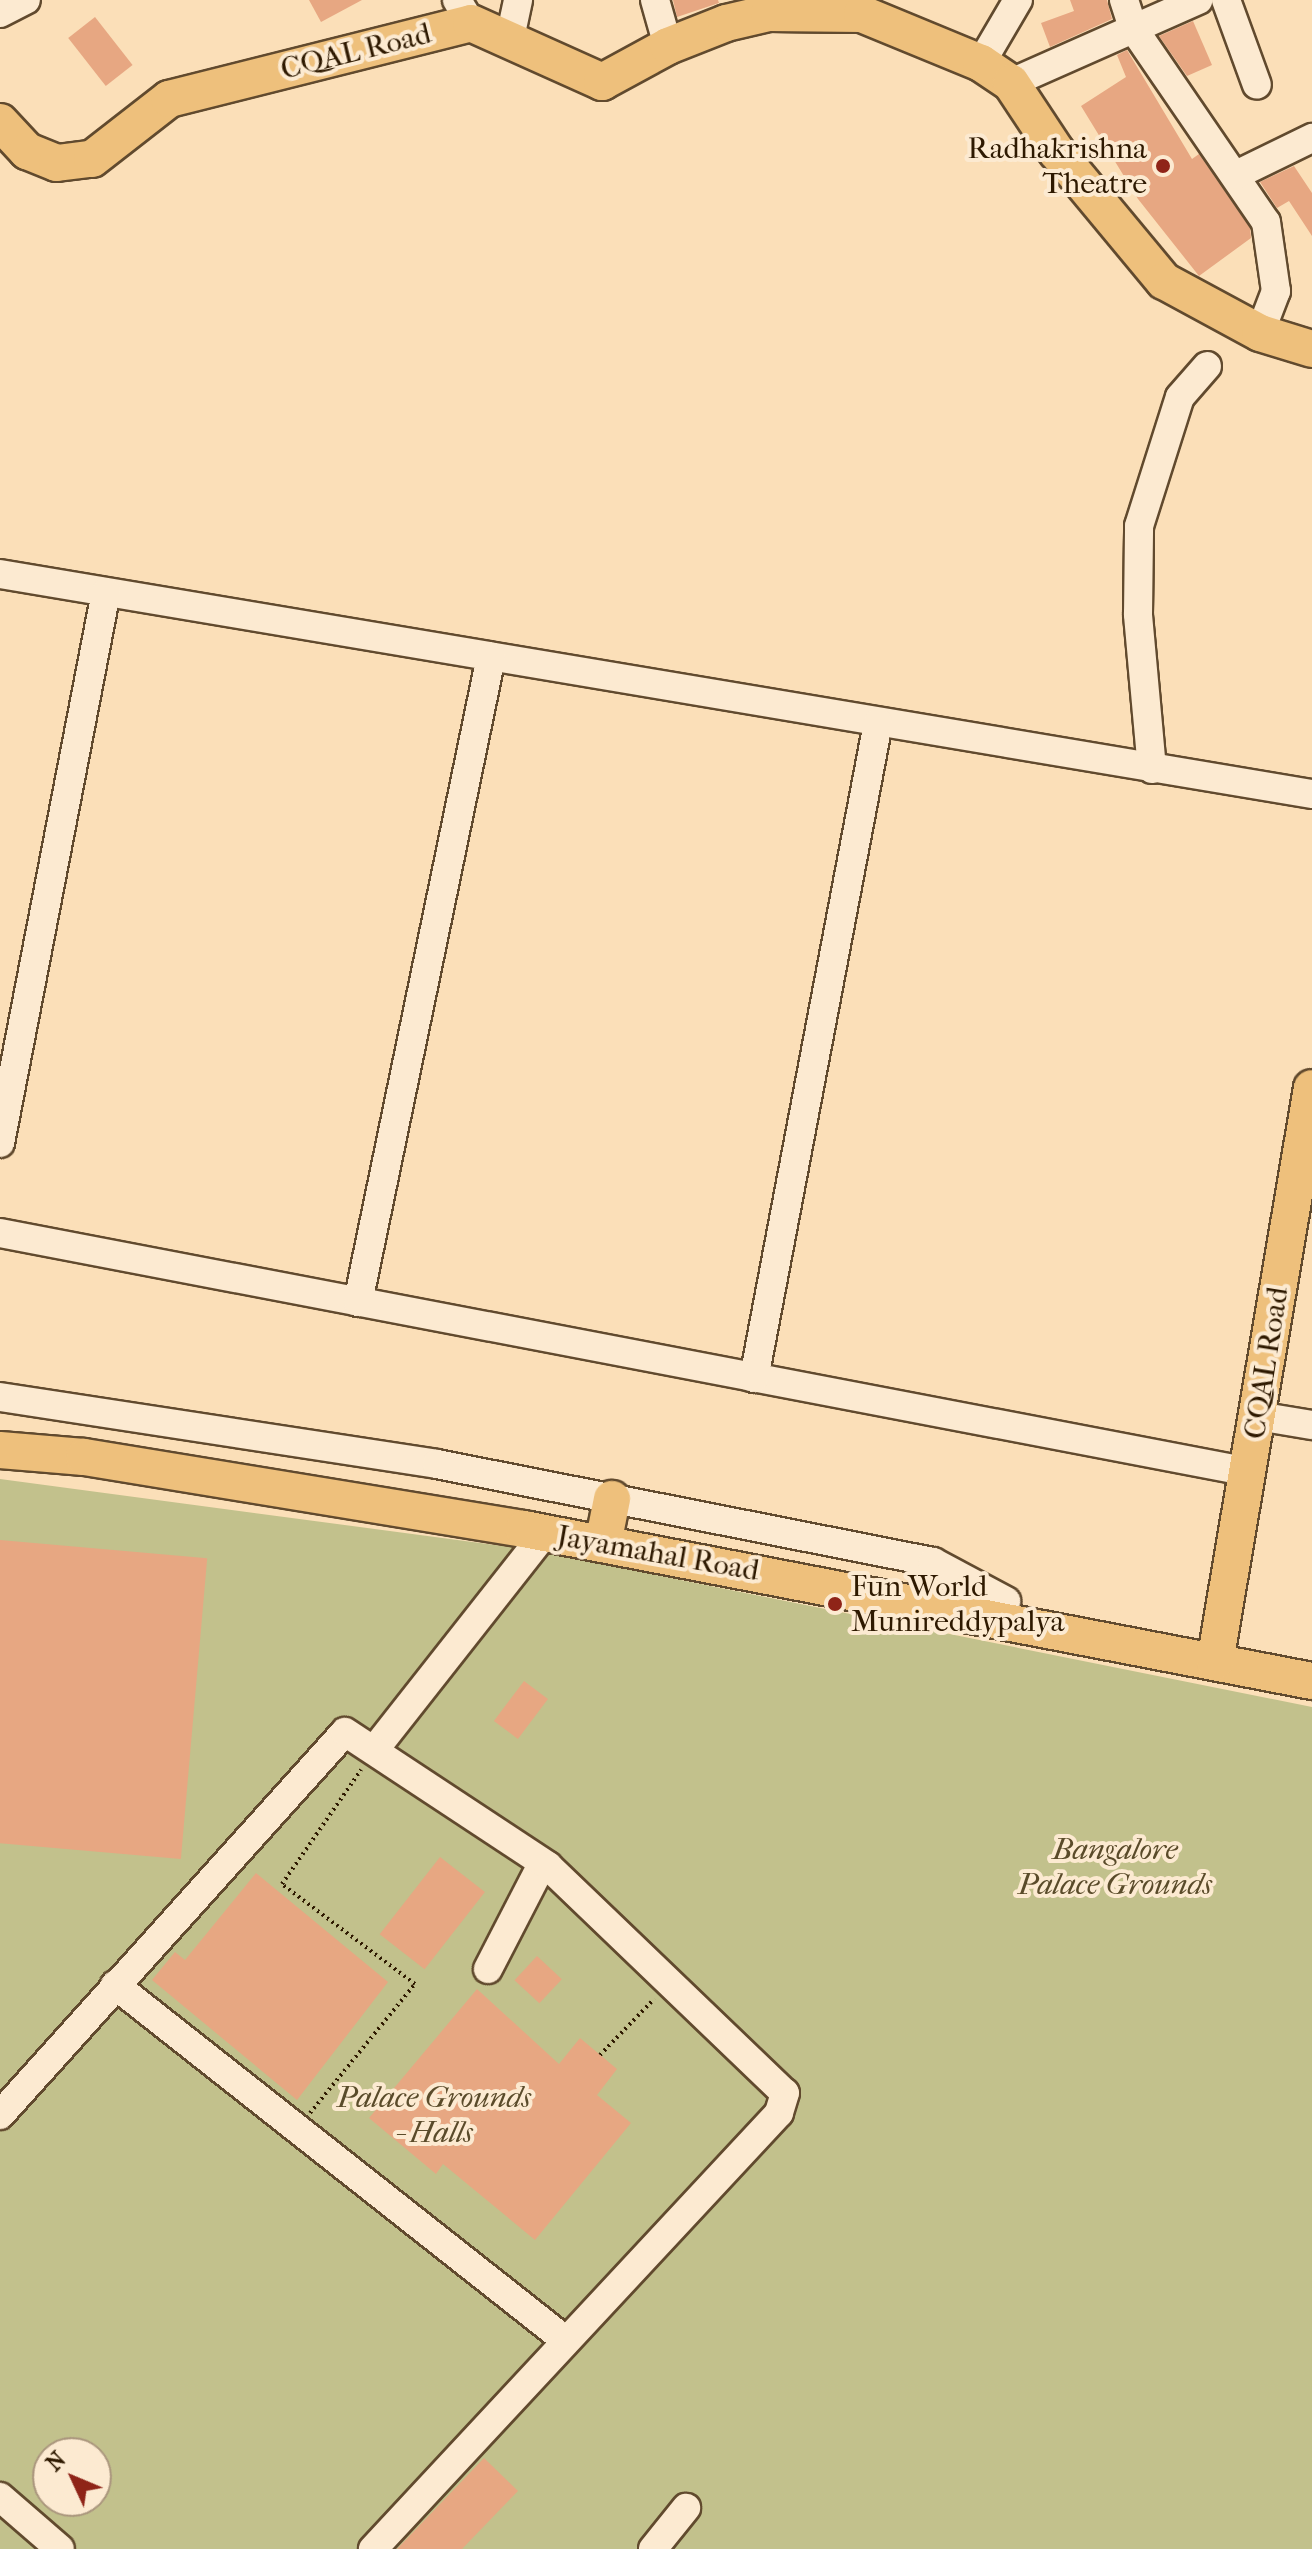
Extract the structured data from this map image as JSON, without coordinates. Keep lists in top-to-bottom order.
{
  "streets": {
    "main road": ["CQAL Road", "Jayamahal Road"]
  },
  "crossings": [
    ["CQAL Road", "Jayamahal Road"]
  ],
  "parks": ["Bangalore Palace Grounds", "Palace Grounds - Halls"],
  "places": ["Radhakrishna Theatre", "Fun World Munireddypalya"],
  "north": "top left"
}
